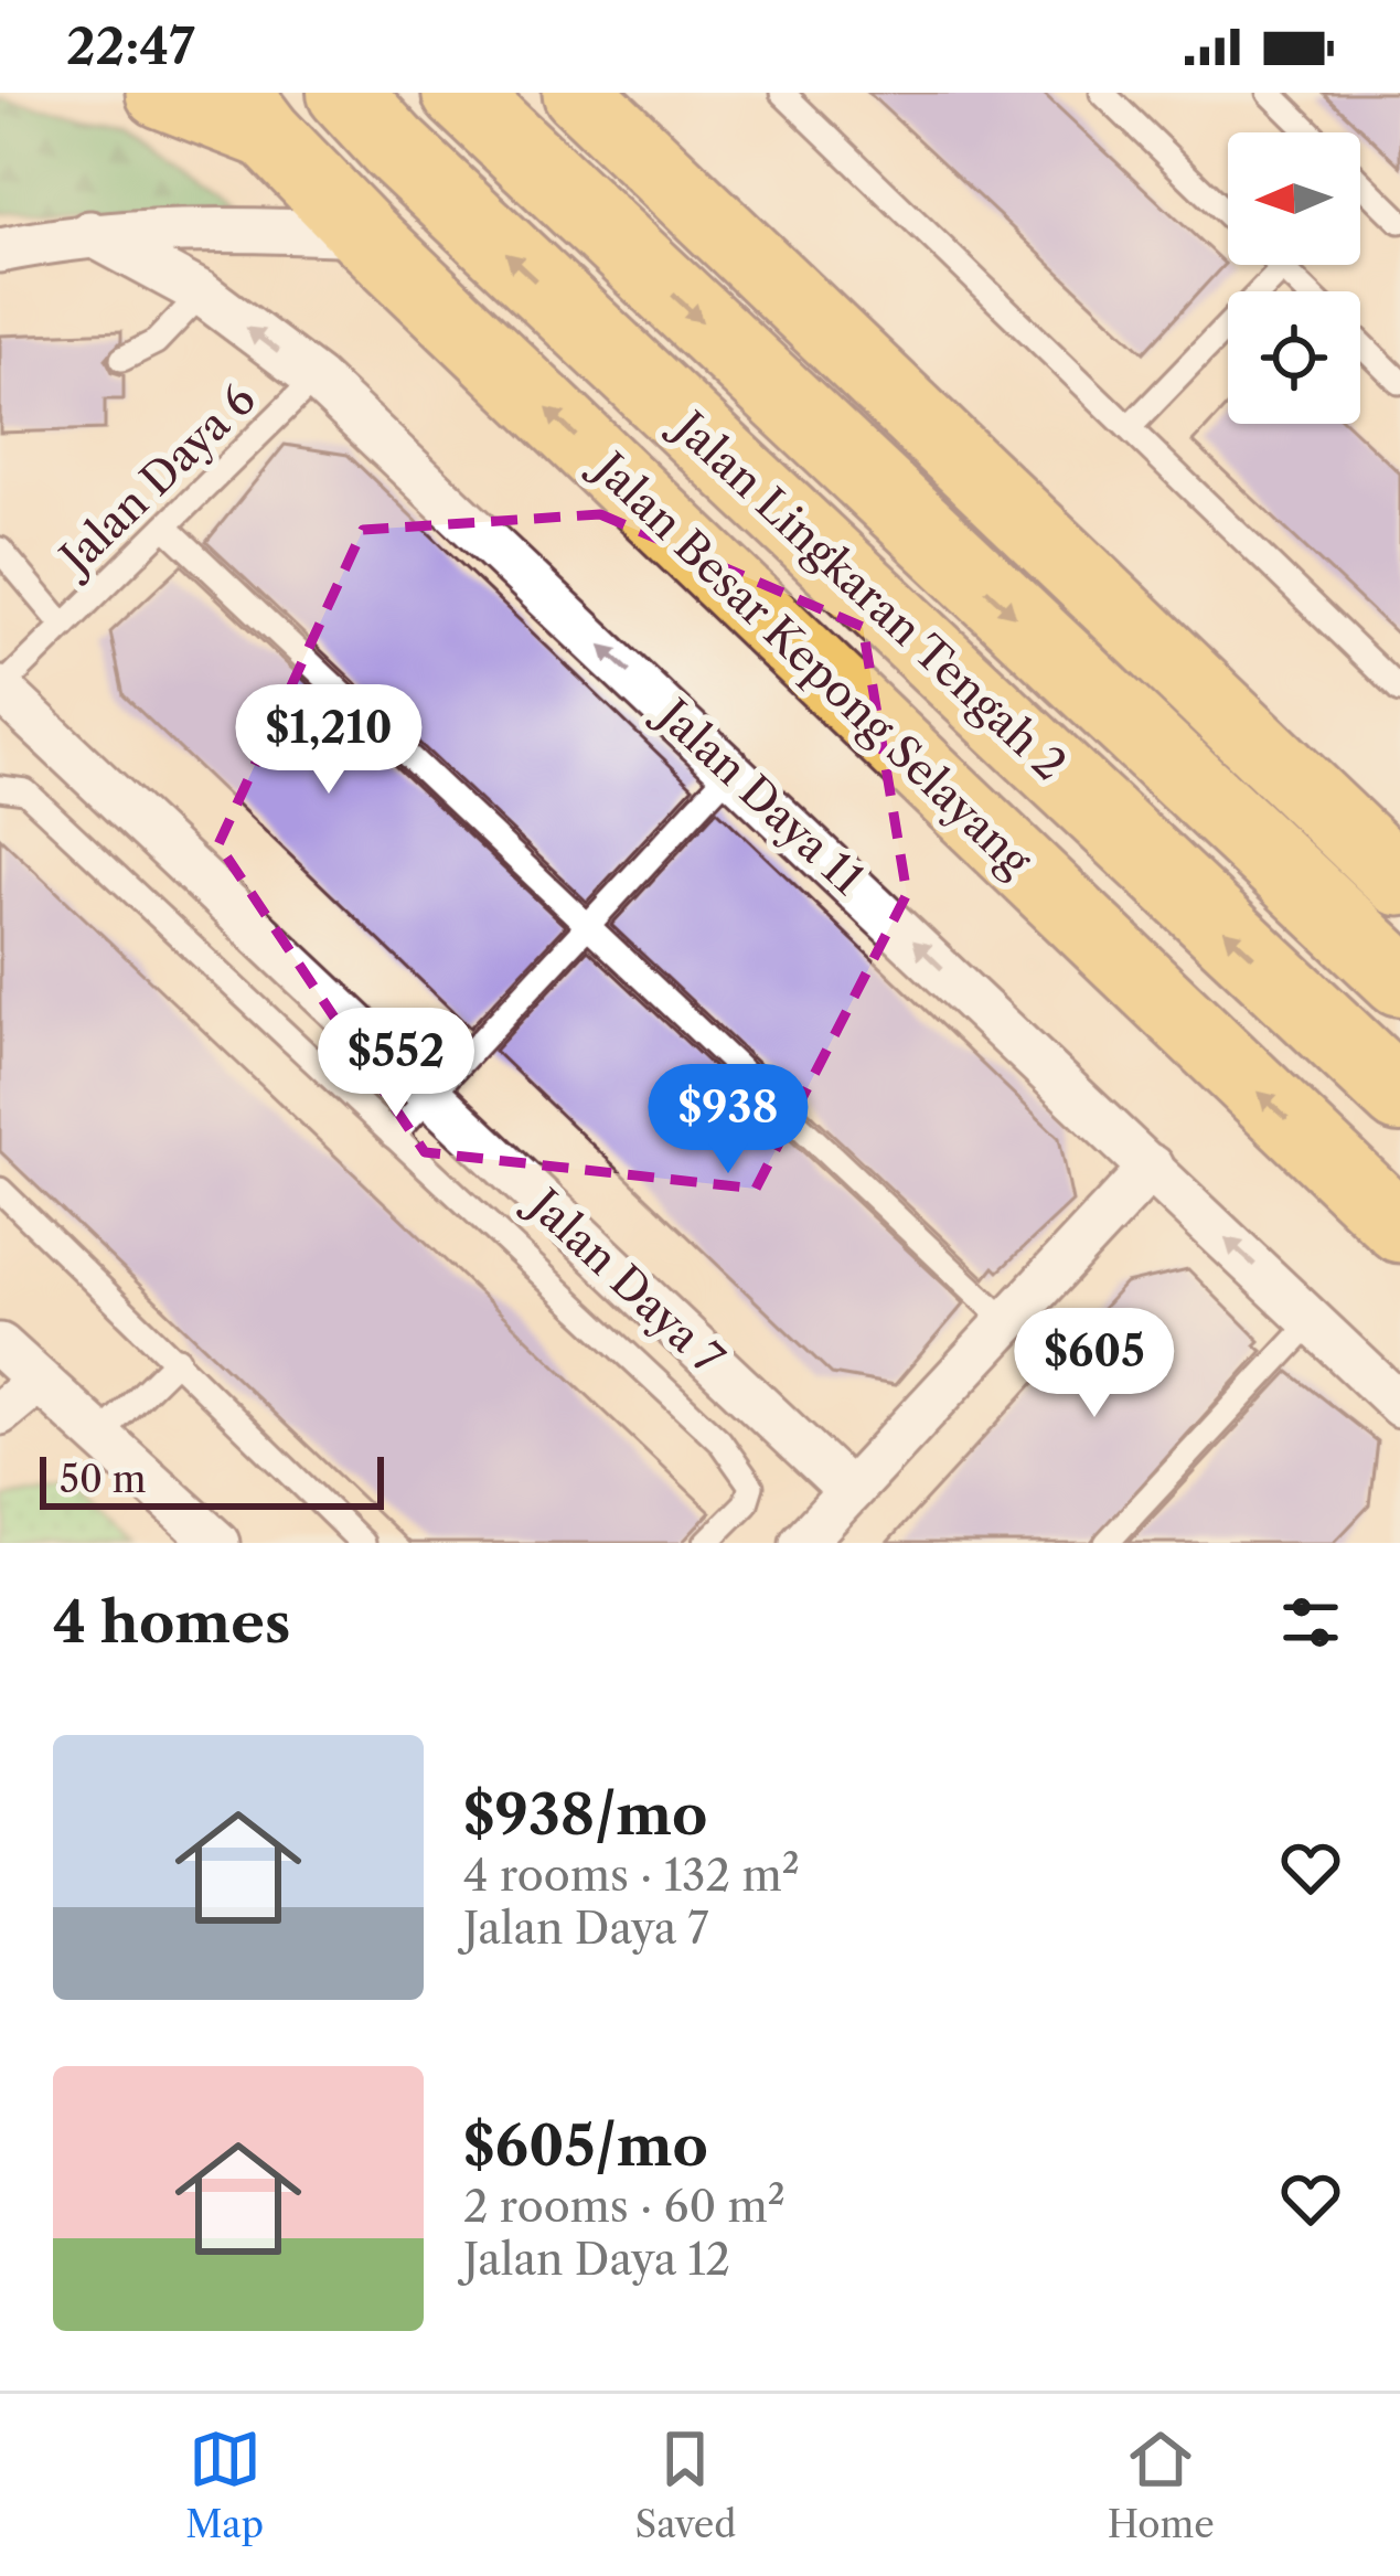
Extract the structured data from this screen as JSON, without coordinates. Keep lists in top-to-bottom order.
{
  "streets": {
    "highway": ["Jalan Lingkaran Tengah 2"],
    "main road": ["Jalan Besar Kepong Selayang"],
    "street": ["Jalan Daya 11", "Jalan Daya 7"],
    "lane": ["Jalan Daya 6"]
  },
  "crossings": [
    ["Jalan Daya 6", "Jalan Daya 11"],
    ["Jalan Daya 6", "Jalan Daya 7"]
  ],
  "one_way": ["Jalan Daya 11"],
  "scale_bar": "50 m",
  "north": "left",
  "page": {
    "status": "22:47",
    "price": [
      "$1,210",
      "$552",
      "$938",
      "$605"
    ],
    "scale": "50 m",
    "heading": "4 homes",
    "list": [
      {
        "name": "$938/mo",
        "note": "4 rooms · 132 m² · Jalan Daya 7"
      },
      {
        "name": "$605/mo",
        "note": "2 rooms · 60 m² · Jalan Daya 12"
      }
    ],
    "tabs": ["Map", "Saved", "Home"]
  }
}
